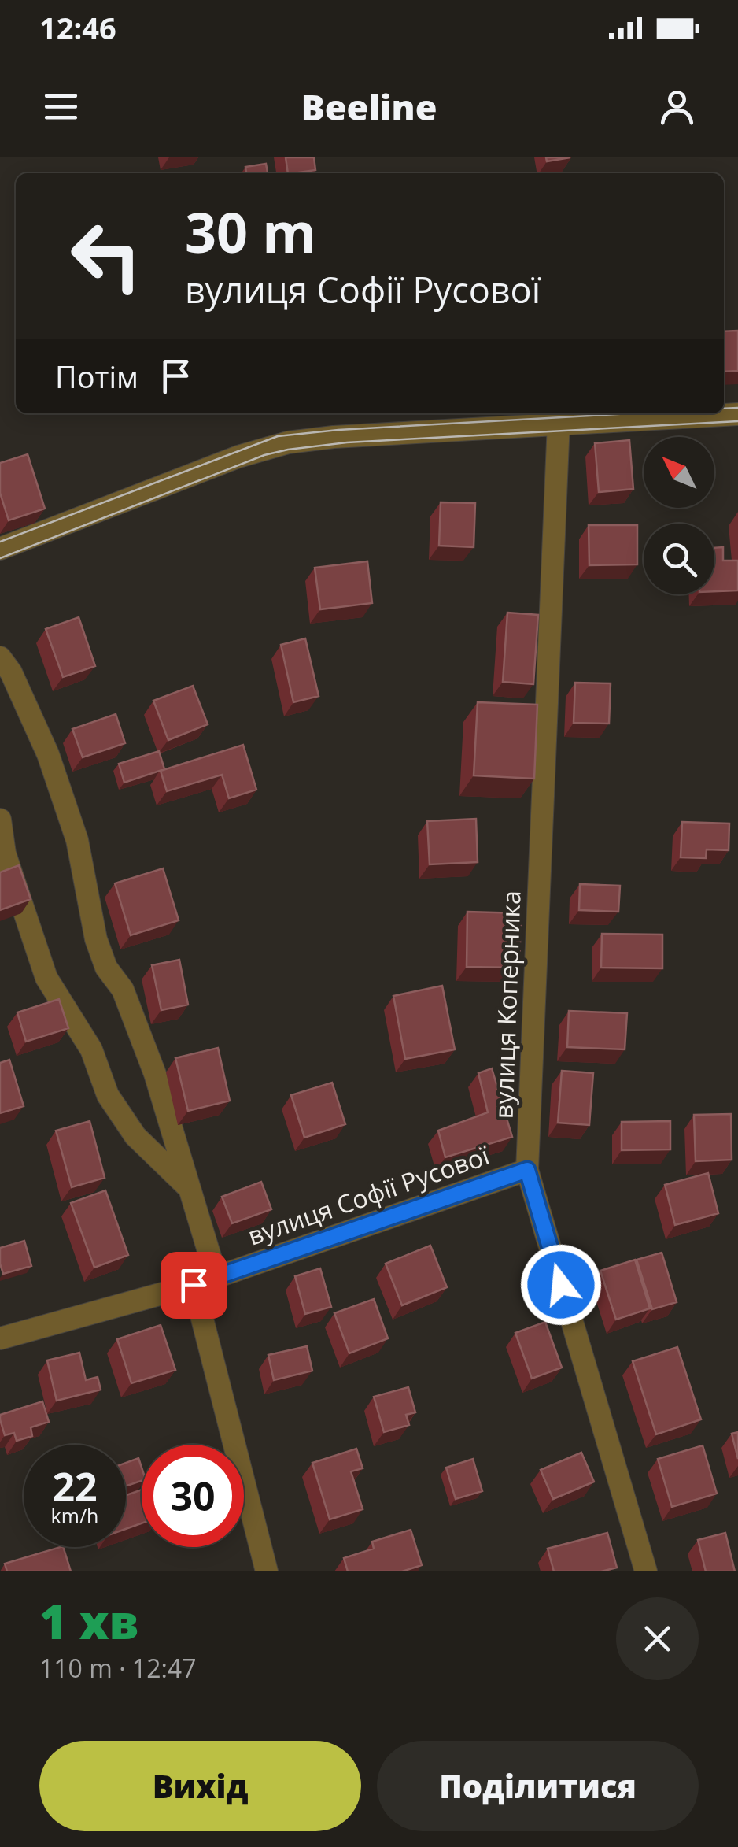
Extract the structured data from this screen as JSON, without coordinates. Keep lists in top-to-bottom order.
{
  "streets": {
    "street": ["вулиця Коперника", "вулиця Софії Русової"]
  },
  "crossings": [
    ["вулиця Коперника", "вулиця Софії Русової"]
  ],
  "north": "top left",
  "page": {
    "status": "12:46",
    "header": "Beeline",
    "turn": ["30 m", "вулиця Софії Русової"],
    "then": "Потім",
    "speed": "22 km/h",
    "limit": "30",
    "heading": ["1 хв", "110 m · 12:47"],
    "buttons": ["Вихід", "Поділитися"]
  }
}
